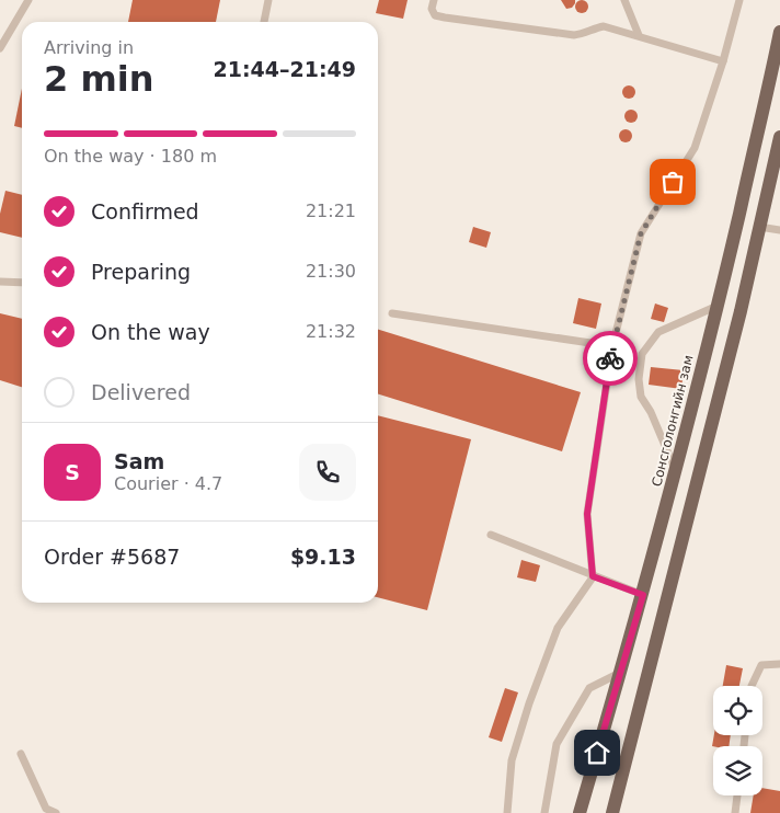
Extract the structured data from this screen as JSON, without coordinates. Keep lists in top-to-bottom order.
{
  "streets": {
    "main road": ["Сонсголонгийн зам"]
  },
  "page": {
    "heading": ["2 min", "Arriving in", "21:44–21:49"],
    "panel": [
      "Sam",
      "Courier · 4.7",
      "Order #5687",
      "$9.13"
    ],
    "bar": "On the way · 180 m",
    "list": [
      ["Confirmed", "21:21"],
      ["Preparing", "21:30"],
      ["On the way", "21:32"],
      "Delivered"
    ],
    "round": "S"
  }
}
